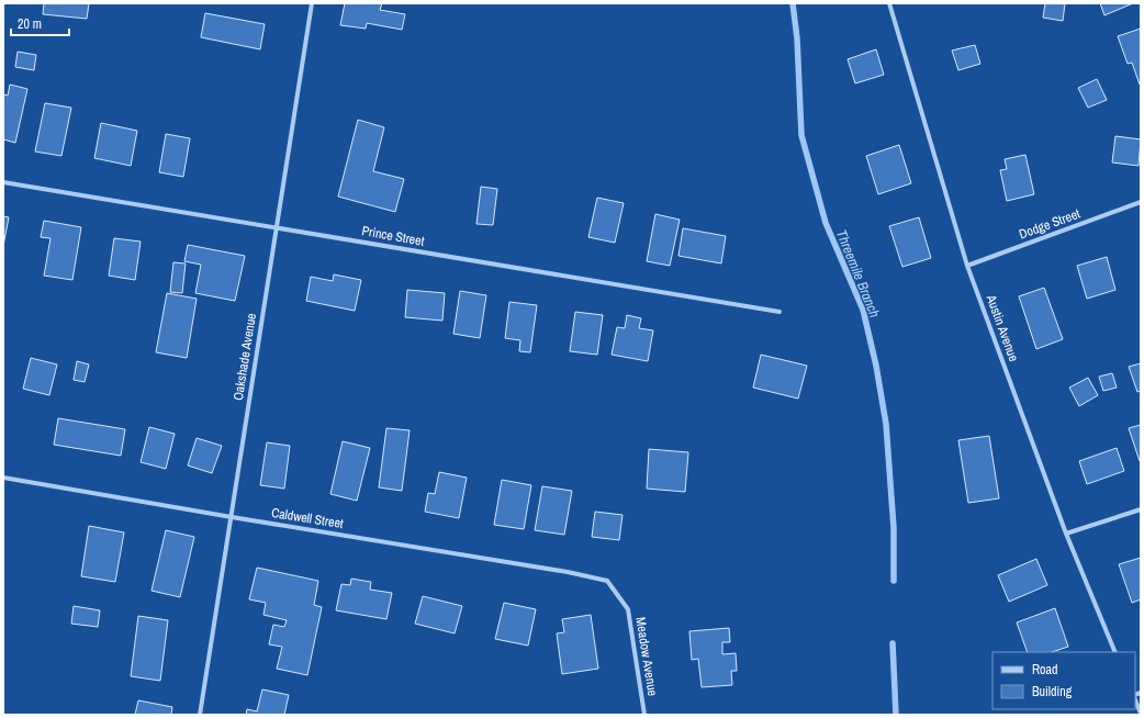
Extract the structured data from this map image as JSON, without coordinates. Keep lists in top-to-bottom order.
{
  "streets": {
    "street": [
      "Dodge Street",
      "Prince Street",
      "Austin Avenue",
      "Oakshade Avenue",
      "Caldwell Street",
      "Meadow Avenue"
    ]
  },
  "crossings": [
    ["Dodge Street", "Austin Avenue"],
    ["Prince Street", "Oakshade Avenue"],
    ["Oakshade Avenue", "Caldwell Street"],
    ["Caldwell Street", "Meadow Avenue"]
  ],
  "water": ["Threemile Branch"],
  "legend": ["Road", "Building"],
  "scale_bar": "20 m"
}
